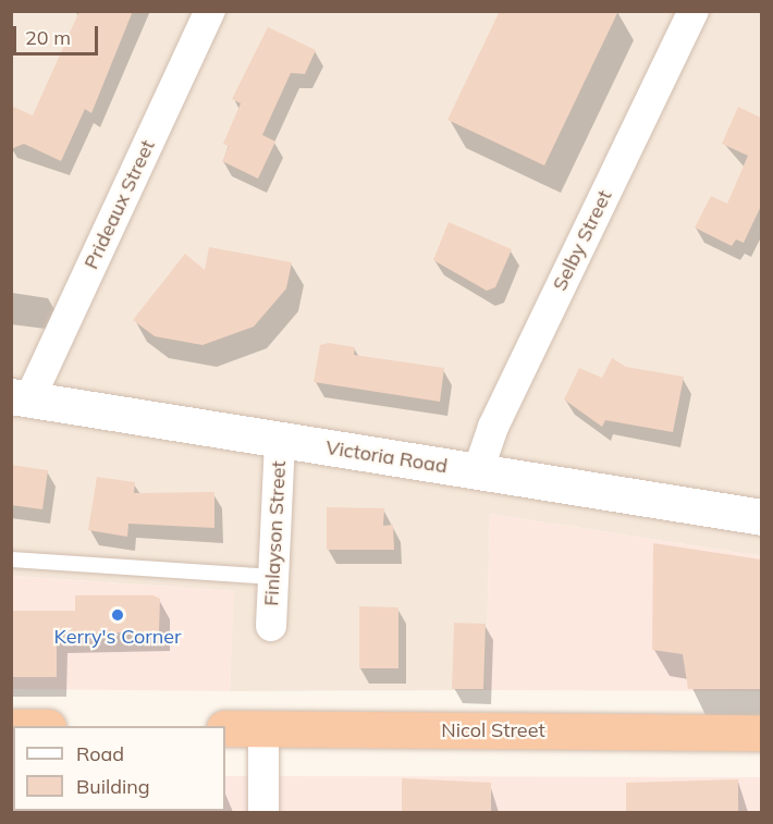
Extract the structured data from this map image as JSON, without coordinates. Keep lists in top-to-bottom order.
{
  "streets": {
    "highway": ["Nicol Street"],
    "street": [
      "Prideaux Street",
      "Selby Street",
      "Victoria Road",
      "Finlayson Street"
    ]
  },
  "crossings": [
    ["Prideaux Street", "Victoria Road"],
    ["Selby Street", "Victoria Road"],
    ["Victoria Road", "Finlayson Street"]
  ],
  "places": ["Kerry's Corner"],
  "legend": ["Road", "Building"],
  "scale_bar": "20 m"
}
